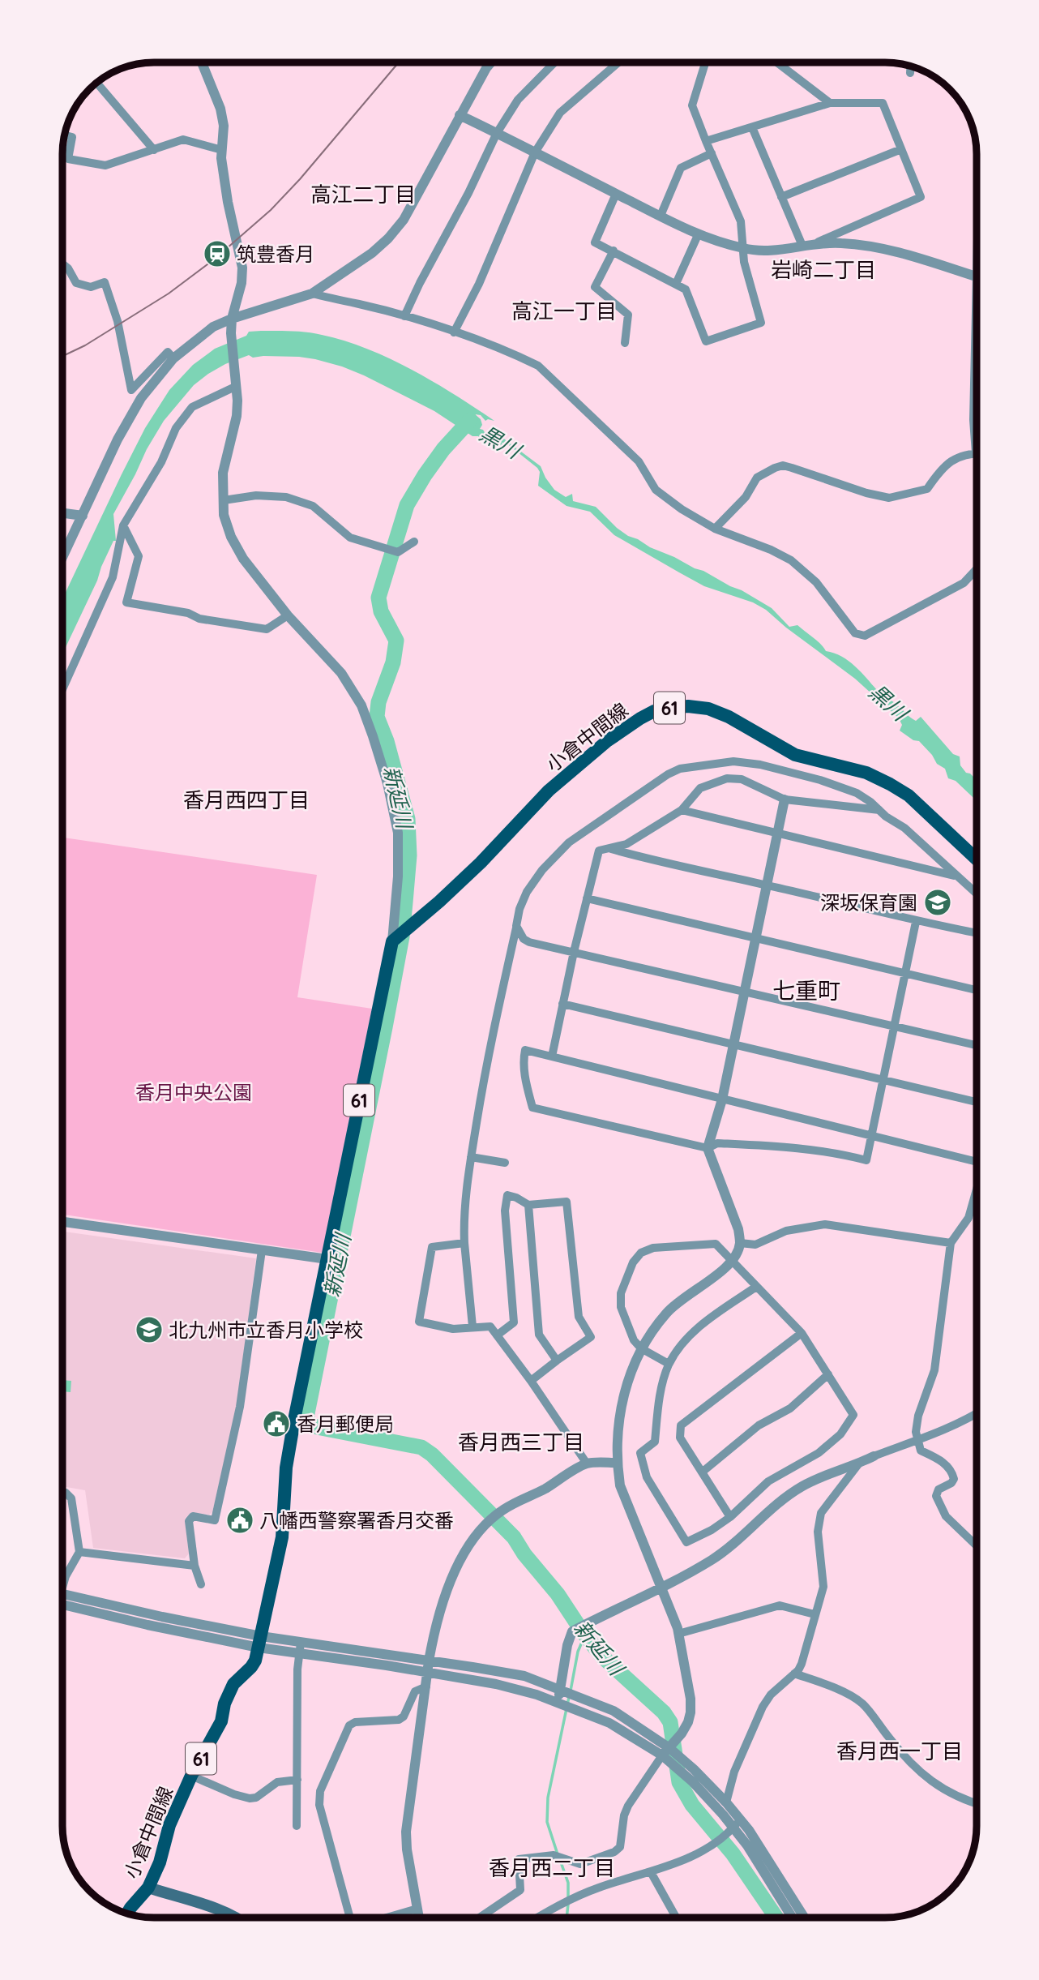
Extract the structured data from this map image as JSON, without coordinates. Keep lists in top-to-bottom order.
{
  "streets": {
    "main road": ["61", "小倉中間線"]
  },
  "crossings": [
    ["61", "小倉中間線"]
  ],
  "districts": [
    "高江二丁目",
    "岩崎二丁目",
    "高江一丁目",
    "香月西四丁目",
    "七重町",
    "香月西三丁目",
    "香月西一丁目",
    "香月西二丁目"
  ],
  "water": ["黒川", "新延川"],
  "parks": ["香月中央公園"],
  "places": {
    "station": ["筑豊香月"],
    "school or university": ["深坂保育園", "北九州市立香月小学校"],
    "public building": ["香月郵便局", "八幡西警察署香月交番"]
  }
}
